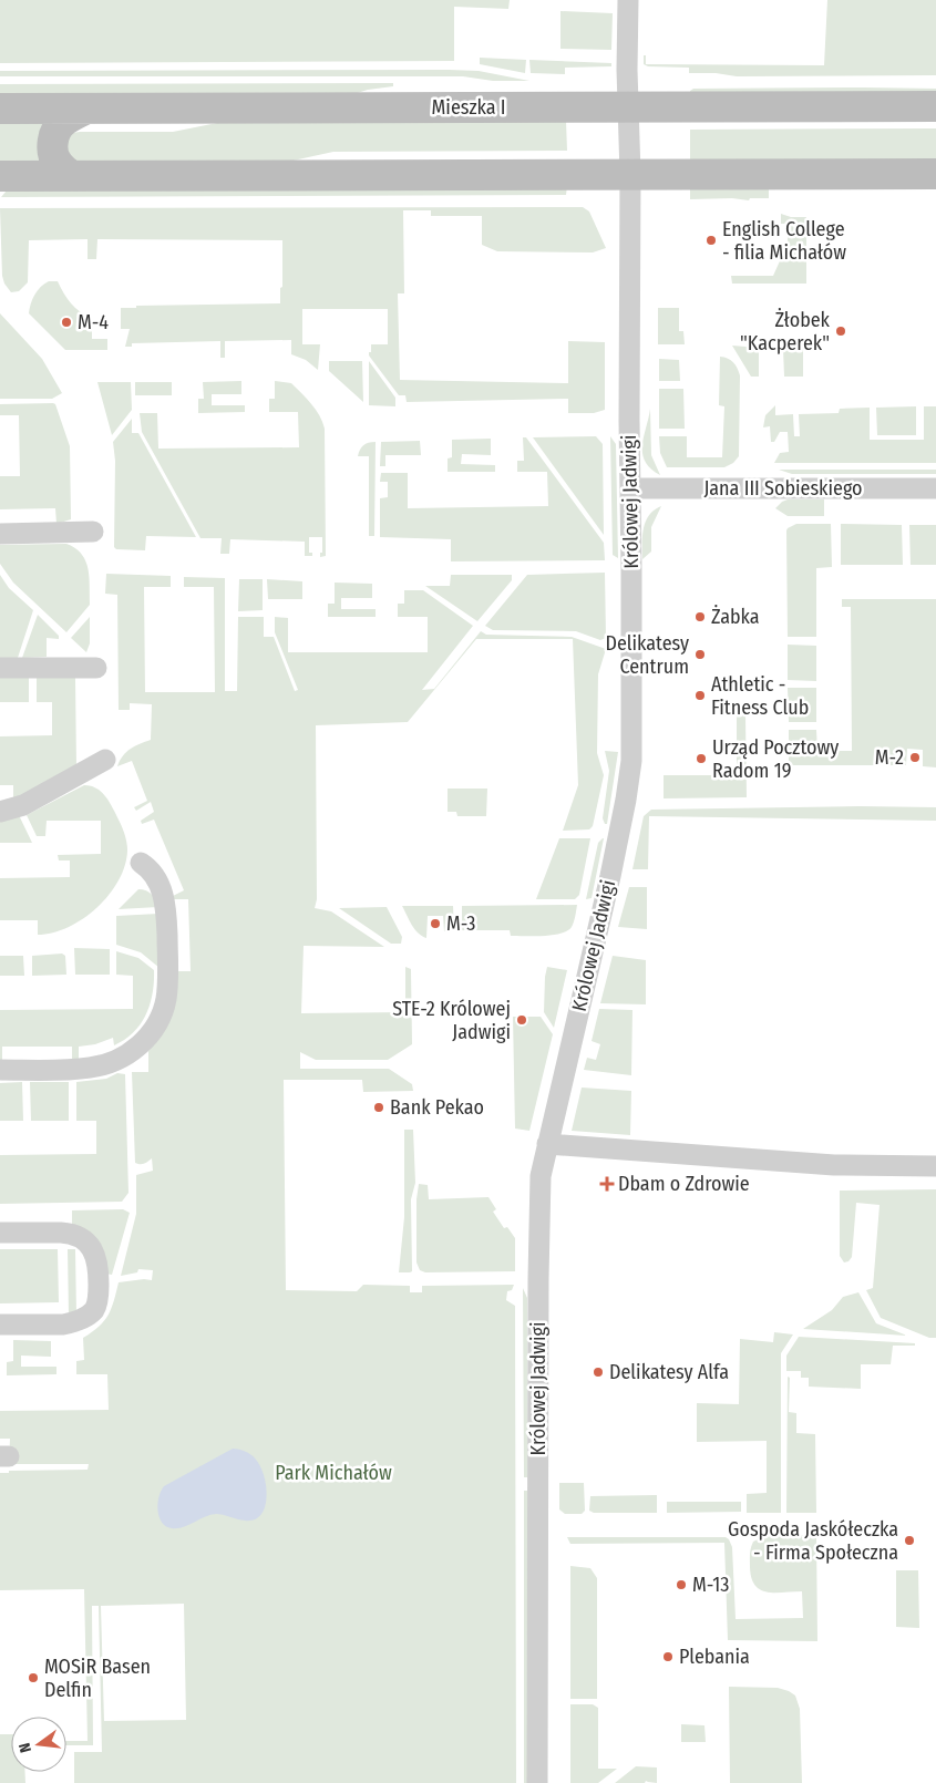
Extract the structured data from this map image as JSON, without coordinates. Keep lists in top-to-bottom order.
{
  "streets": {
    "street": ["Mieszka I", "Jana III Sobieskiego", "Królowej Jadwigi"]
  },
  "crossings": [
    ["Mieszka I", "Królowej Jadwigi"],
    ["Jana III Sobieskiego", "Królowej Jadwigi"]
  ],
  "parks": ["Park Michałów"],
  "places": {
    "other": [
      "English College - filia Michałów",
      "M-4",
      "Żłobek \"Kacperek\"",
      "Żabka",
      "Delikatesy Centrum",
      "Athletic - Fitness Club",
      "M-2",
      "Urząd Pocztowy Radom 19",
      "M-3",
      "STE-2 Królowej Jadwigi",
      "Bank Pekao",
      "Delikatesy Alfa",
      "Gospoda Jaskółeczka - Firma Społeczna",
      "M-13",
      "Plebania",
      "MOSiR Basen Delfin"
    ],
    "health": ["Dbam o Zdrowie"]
  },
  "north": "left"
}
